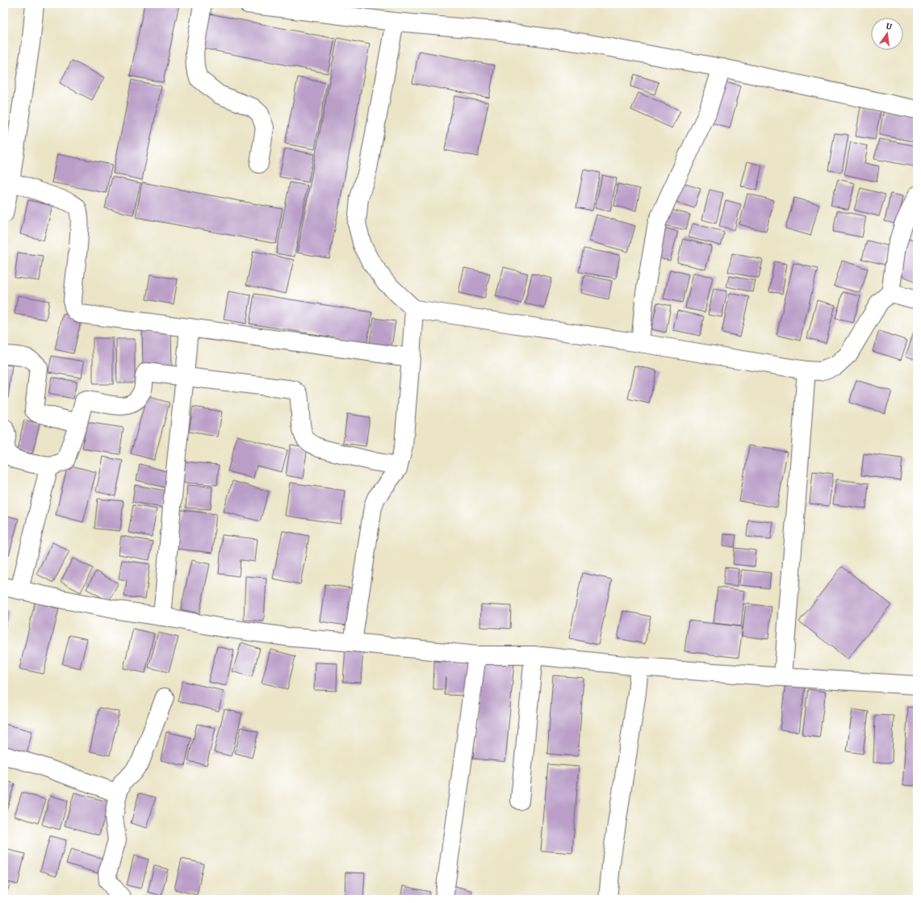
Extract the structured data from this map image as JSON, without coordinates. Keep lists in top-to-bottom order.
{
  "north": "top"
}
